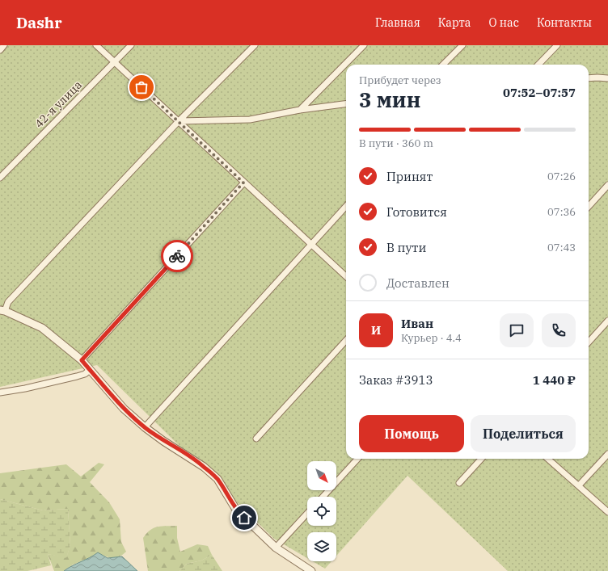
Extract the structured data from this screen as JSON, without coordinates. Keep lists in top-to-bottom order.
{
  "streets": {
    "street": ["42-я улица"]
  },
  "north": "bottom right",
  "page": {
    "header": "Dashr",
    "nav": [
      "Главная",
      "Карта",
      "О нас",
      "Контакты"
    ],
    "heading": ["3 мин", "Прибудет через", "07:52–07:57"],
    "panel": [
      "Иван",
      "Курьер · 4.4",
      "Заказ #3913",
      "1 440 ₽"
    ],
    "bar": "В пути · 360 m",
    "list": [
      ["Принят", "07:26"],
      ["Готовится", "07:36"],
      ["В пути", "07:43"],
      "Доставлен"
    ],
    "round": "И",
    "buttons": ["Помощь", "Поделиться"]
  }
}
